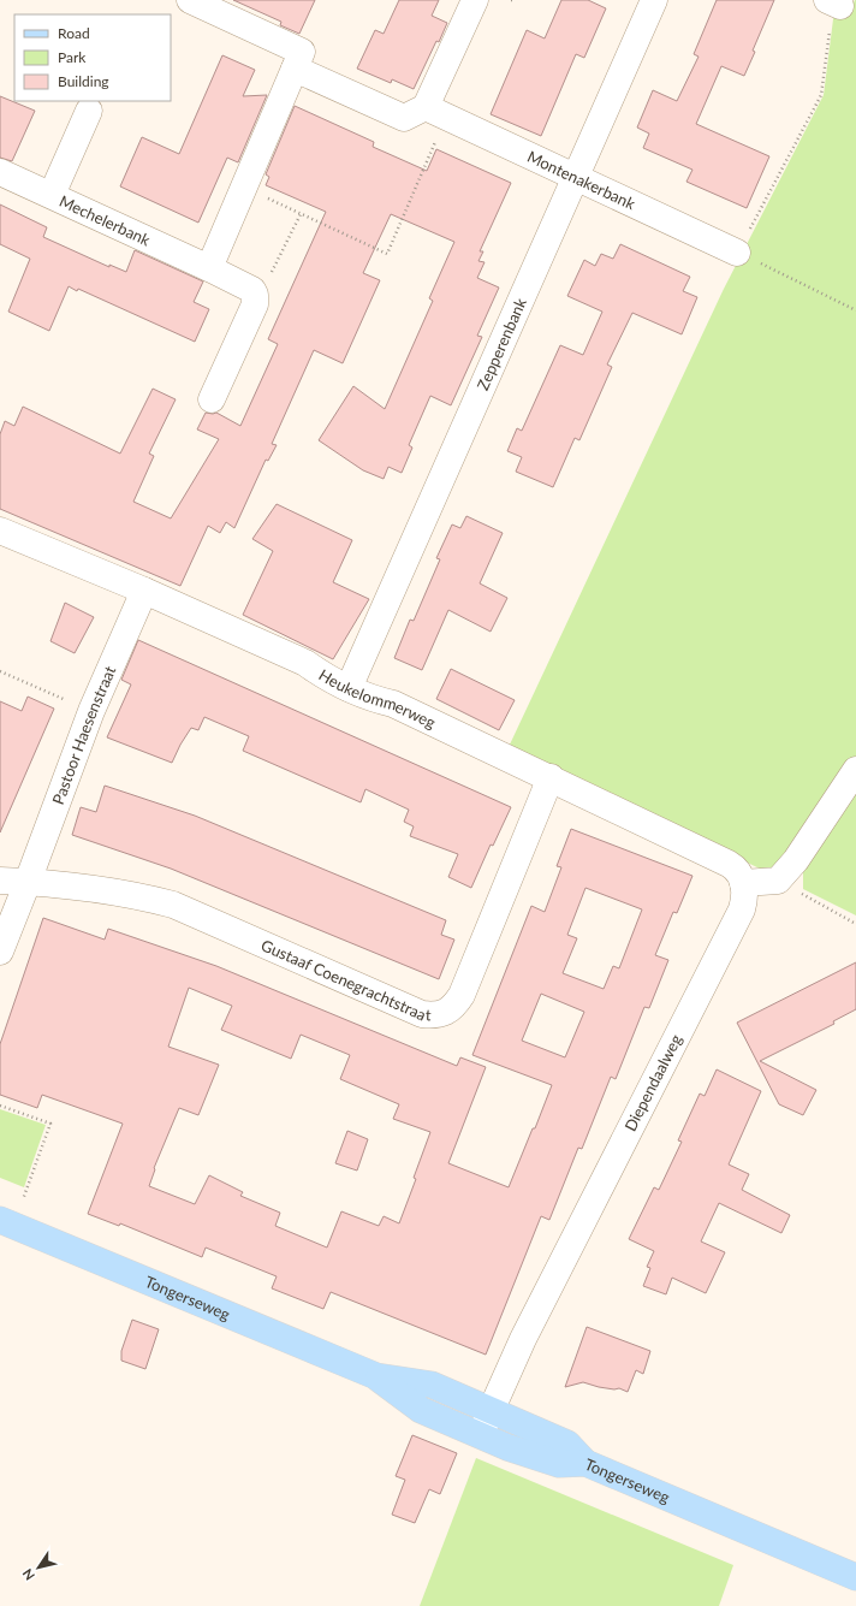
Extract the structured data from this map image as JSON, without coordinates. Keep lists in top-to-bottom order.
{
  "streets": {
    "main road": ["Tongerseweg"],
    "street": [
      "Montenakerbank",
      "Mechelerbank",
      "Zepperenbank",
      "Heukelommerweg",
      "Pastoor Haesenstraat",
      "Gustaaf Coenegrachtstraat",
      "Diependaalweg"
    ]
  },
  "crossings": [
    ["Montenakerbank", "Zepperenbank"],
    ["Zepperenbank", "Heukelommerweg"],
    ["Heukelommerweg", "Pastoor Haesenstraat"],
    ["Heukelommerweg", "Gustaaf Coenegrachtstraat"],
    ["Heukelommerweg", "Diependaalweg"],
    ["Pastoor Haesenstraat", "Gustaaf Coenegrachtstraat"],
    ["Diependaalweg", "Tongerseweg"]
  ],
  "legend": ["Road", "Park", "Building"],
  "north": "bottom left"
}
